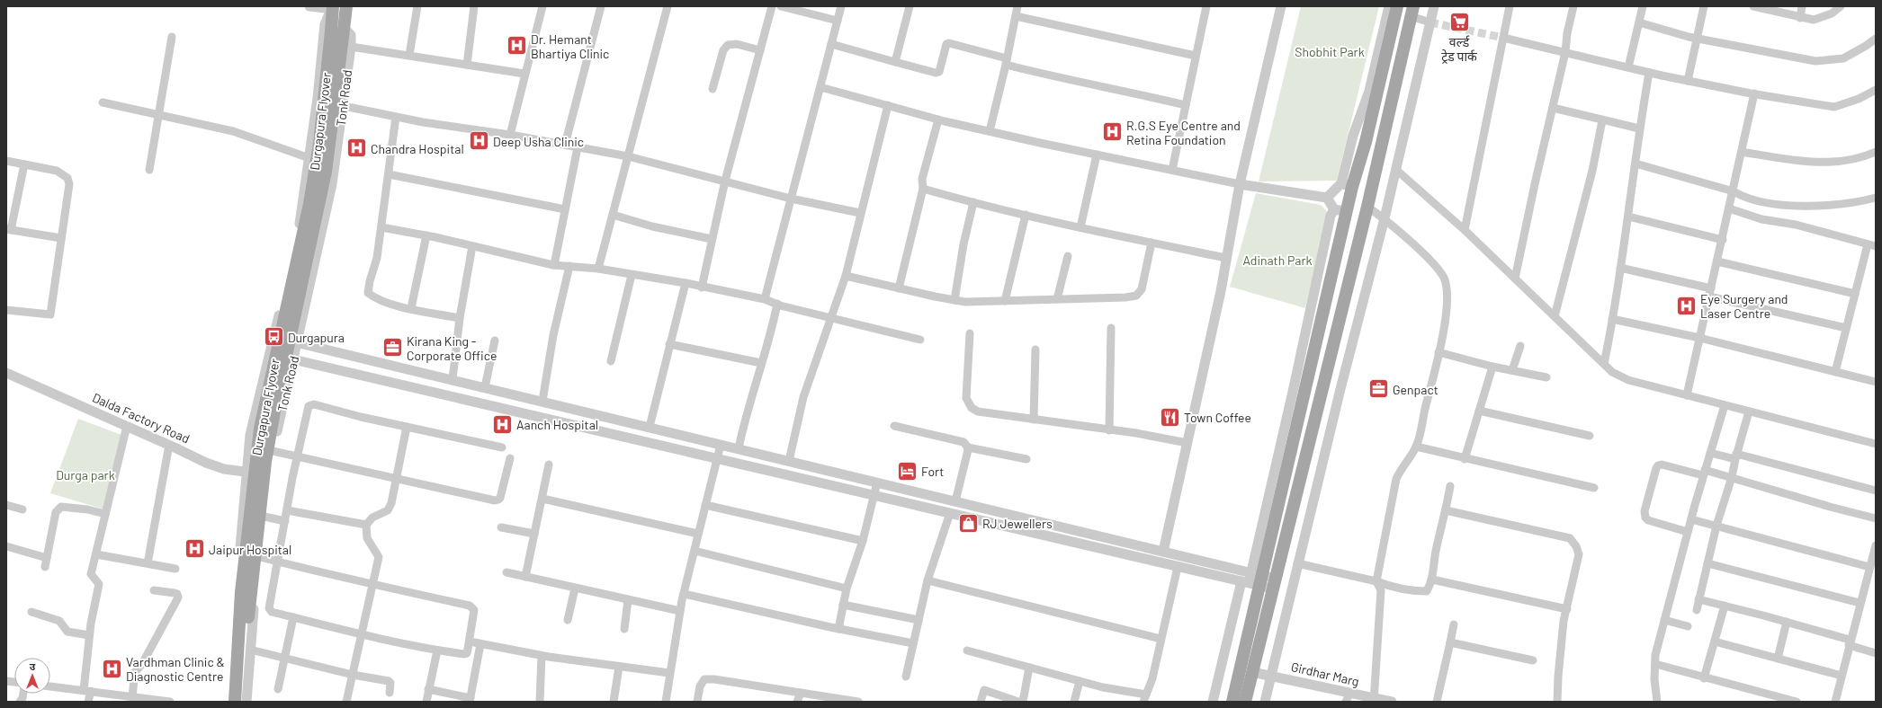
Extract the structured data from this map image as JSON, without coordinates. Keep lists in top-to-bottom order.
{
  "streets": {
    "main road": ["Durgapura Flyover"],
    "street": ["Tonk Road", "Dalda Factory Road", "Girdhar Marg"]
  },
  "crossings": [
    ["Tonk Road", "Durgapura Flyover"],
    ["Tonk Road", "Dalda Factory Road"]
  ],
  "parks": ["Shobhit Park", "Adinath Park", "Durga park"],
  "places": {
    "supermarket": ["वर्ल्ड ट्रेड पार्क"],
    "hospital": [
      "Dr. Hemant Bhartiya Clinic",
      "R.G.S Eye Centre and Retina Foundation",
      "Deep Usha Clinic",
      "Chandra Hospital",
      "Eye Surgery and Laser Centre",
      "Aanch Hospital",
      "Jaipur Hospital",
      "Vardhman Clinic & Diagnostic Centre"
    ],
    "bus stop": ["Durgapura"],
    "office": ["Kirana King - Corporate Office", "Genpact"],
    "restaurant": ["Town Coffee"],
    "hotel": ["Fort"],
    "shop": ["RJ Jewellers"]
  },
  "north": "top"
}
